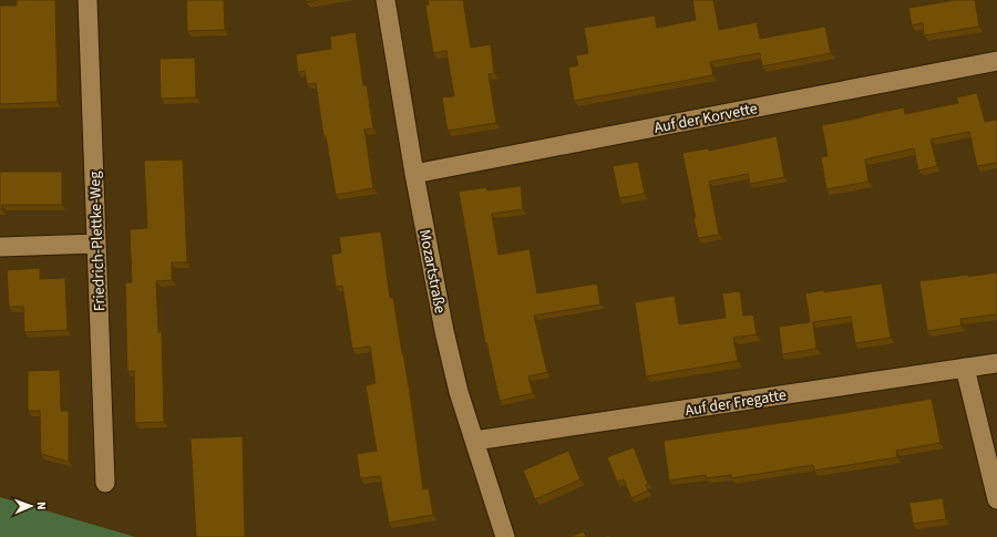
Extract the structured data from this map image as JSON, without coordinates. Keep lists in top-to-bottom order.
{
  "streets": {
    "street": [
      "Auf der Korvette",
      "Friedrich-Plettke-Weg",
      "Mozartstraße",
      "Auf der Fregatte"
    ]
  },
  "crossings": [
    ["Auf der Korvette", "Mozartstraße"],
    ["Mozartstraße", "Auf der Fregatte"]
  ],
  "north": "right"
}
